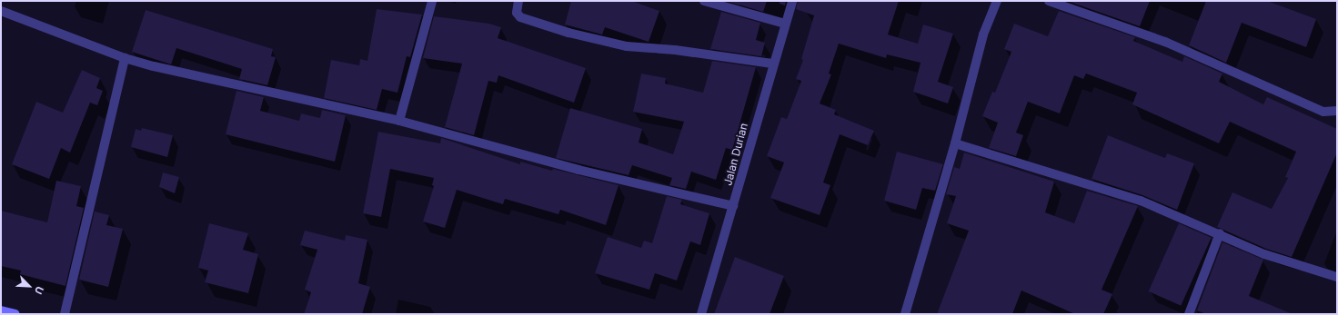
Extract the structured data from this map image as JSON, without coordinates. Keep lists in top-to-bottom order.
{
  "streets": {
    "street": ["Jalan Durian"]
  },
  "north": "bottom right"
}
